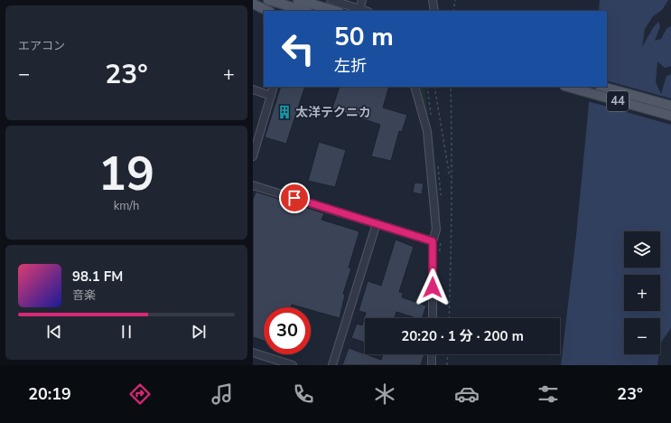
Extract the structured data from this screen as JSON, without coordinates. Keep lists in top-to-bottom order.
{
  "streets": {
    "main road": ["44"]
  },
  "places": {
    "building": ["太洋テクニカ"]
  },
  "page": {
    "tile": [
      "エアコン",
      ["19", "km/h"]
    ],
    "turn": ["50 m", "左折"],
    "heat": ["−", "23°", "+"],
    "map_buttons": ["+", "−"],
    "song": ["98.1 FM", "音楽"],
    "limit": "30",
    "trip": "20:20 · 1 分 · 200 m",
    "tabs": ["20:19", "23°"]
  }
}
